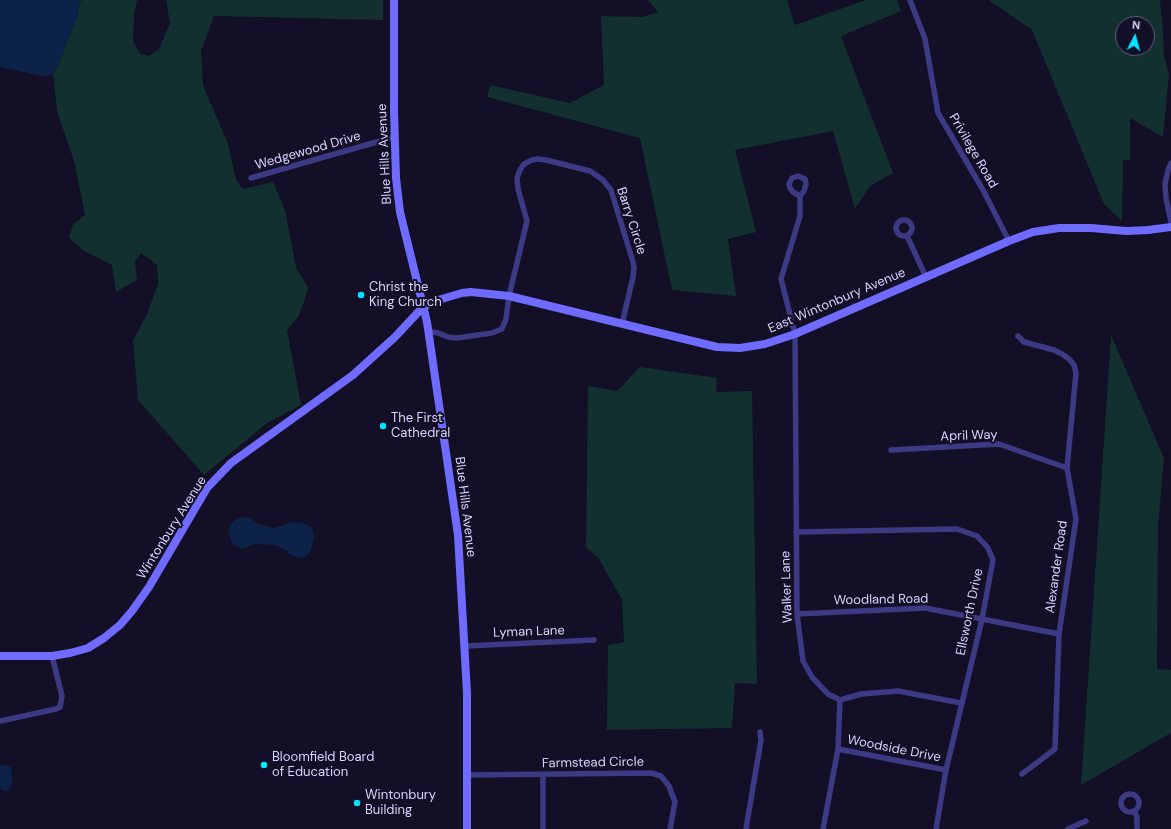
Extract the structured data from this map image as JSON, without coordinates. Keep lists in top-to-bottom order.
{
  "streets": {
    "main road": ["Blue Hills Avenue", "East Wintonbury Avenue", "Wintonbury Avenue"],
    "street": [
      "Wedgewood Drive",
      "Privilege Road",
      "Barry Circle",
      "April Way",
      "Alexander Road",
      "Walker Lane",
      "Woodland Road",
      "Ellsworth Drive",
      "Lyman Lane",
      "Woodside Drive",
      "Farmstead Circle"
    ]
  },
  "crossings": [
    ["Wedgewood Drive", "Blue Hills Avenue"],
    ["Privilege Road", "East Wintonbury Avenue"],
    ["Blue Hills Avenue", "Barry Circle"],
    ["Blue Hills Avenue", "East Wintonbury Avenue"],
    ["Blue Hills Avenue", "Wintonbury Avenue"],
    ["Blue Hills Avenue", "Lyman Lane"],
    ["Blue Hills Avenue", "Farmstead Circle"],
    ["Barry Circle", "East Wintonbury Avenue"],
    ["East Wintonbury Avenue", "Wintonbury Avenue"],
    ["East Wintonbury Avenue", "Walker Lane"],
    ["April Way", "Alexander Road"],
    ["Alexander Road", "Woodland Road"],
    ["Walker Lane", "Woodland Road"],
    ["Walker Lane", "Ellsworth Drive"],
    ["Woodland Road", "Ellsworth Drive"],
    ["Ellsworth Drive", "Woodside Drive"]
  ],
  "places": [
    "Christ the King Church",
    "The First Cathedral",
    "Bloomfield Board of Education",
    "Wintonbury Building"
  ],
  "north": "top"
}
